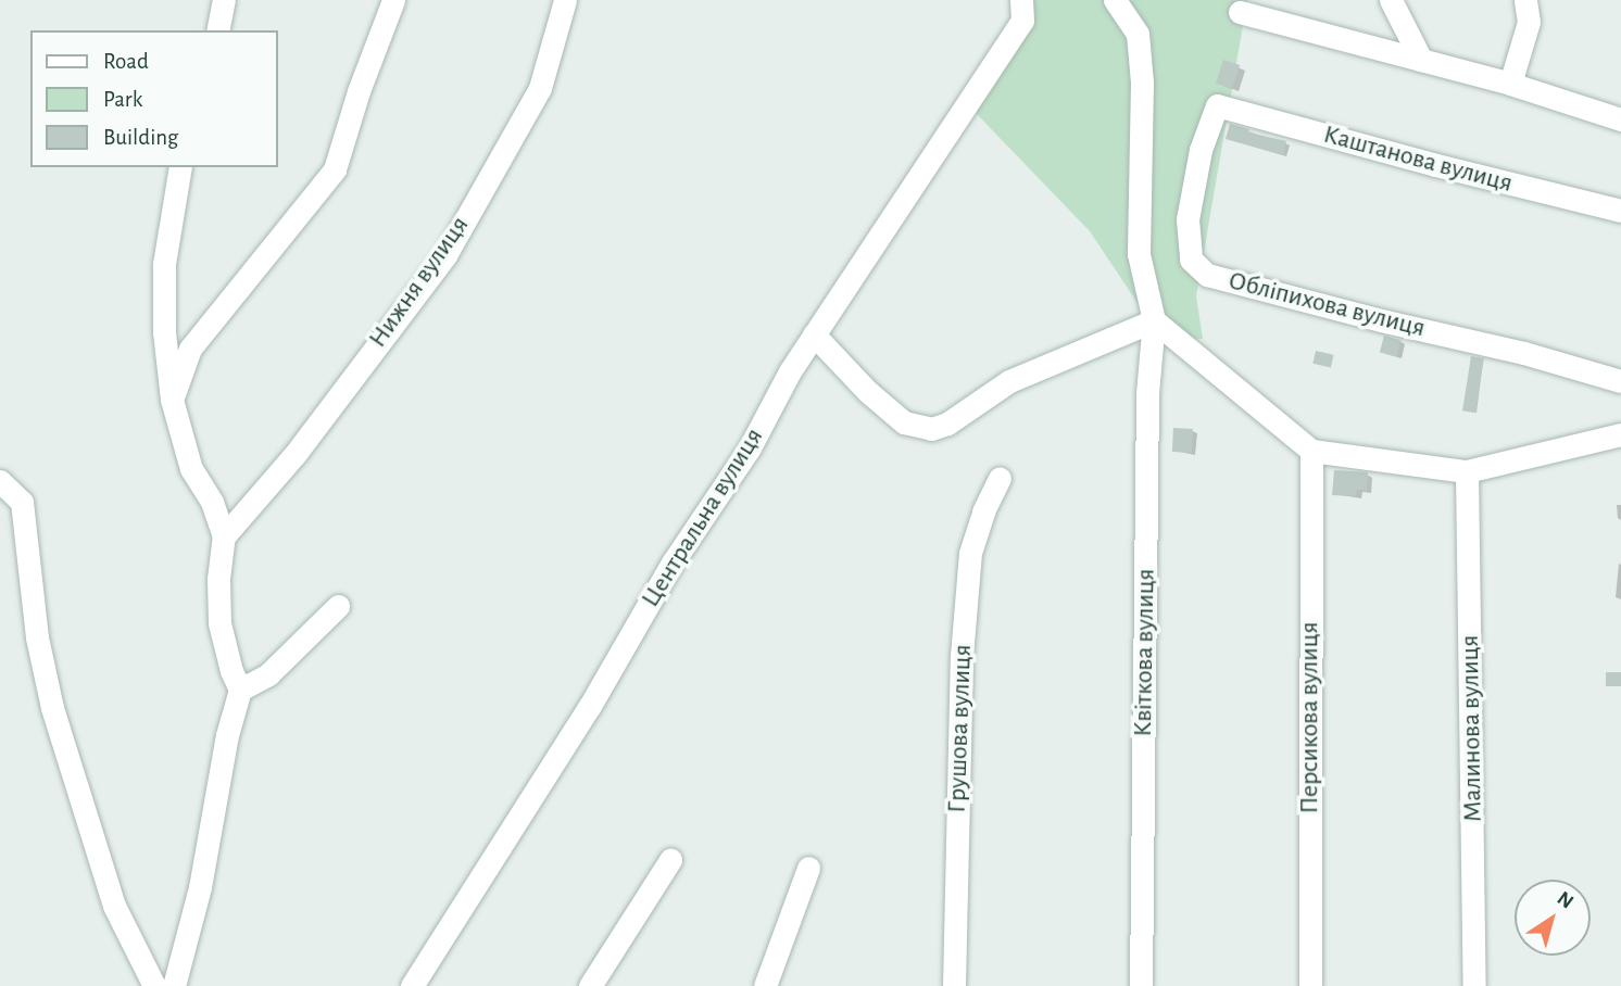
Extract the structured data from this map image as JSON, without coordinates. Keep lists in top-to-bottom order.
{
  "streets": {
    "street": [
      "Каштанова вулиця",
      "Нижня вулиця",
      "Обліпихова вулиця",
      "Центральна вулиця",
      "Квіткова вулиця",
      "Персикова вулиця",
      "Грушова вулиця",
      "Малинова вулиця"
    ]
  },
  "crossings": [
    ["Каштанова вулиця", "Обліпихова вулиця"]
  ],
  "legend": ["Road", "Park", "Building"],
  "north": "top right"
}
